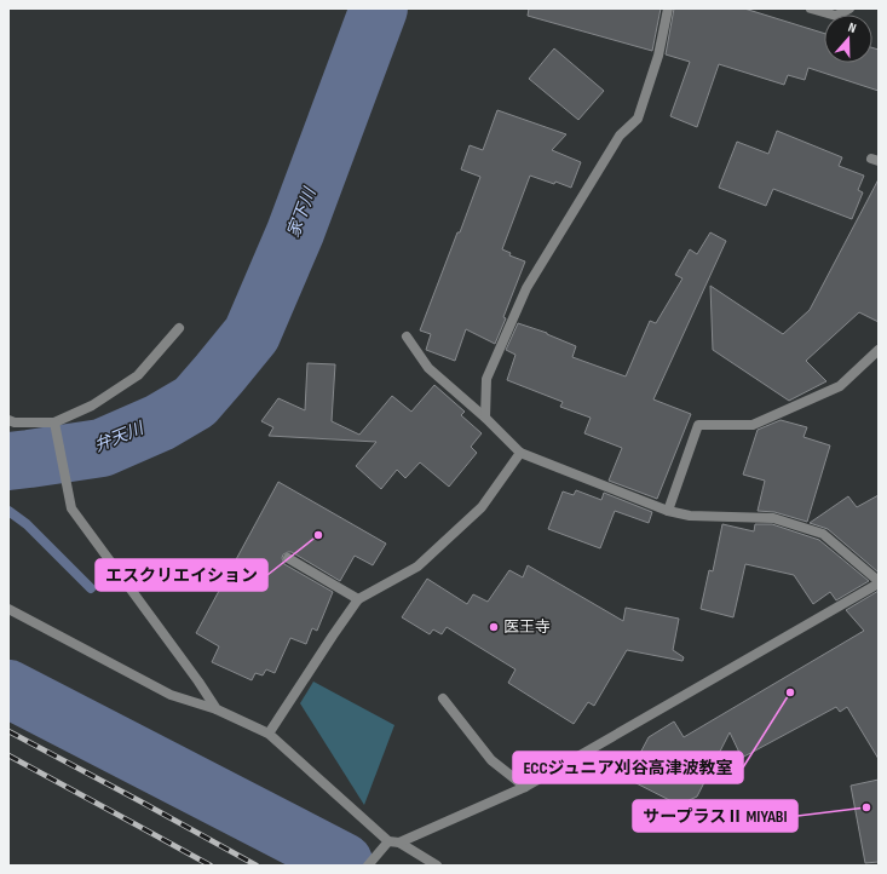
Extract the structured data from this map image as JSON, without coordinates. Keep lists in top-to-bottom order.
{
  "water": ["家下川", "弁天川"],
  "places": [
    "エスクリエイション",
    "医王寺",
    "ECCジュニア刈谷高津波教室",
    "サープラスⅡ MIYABI"
  ],
  "north": "top"
}
